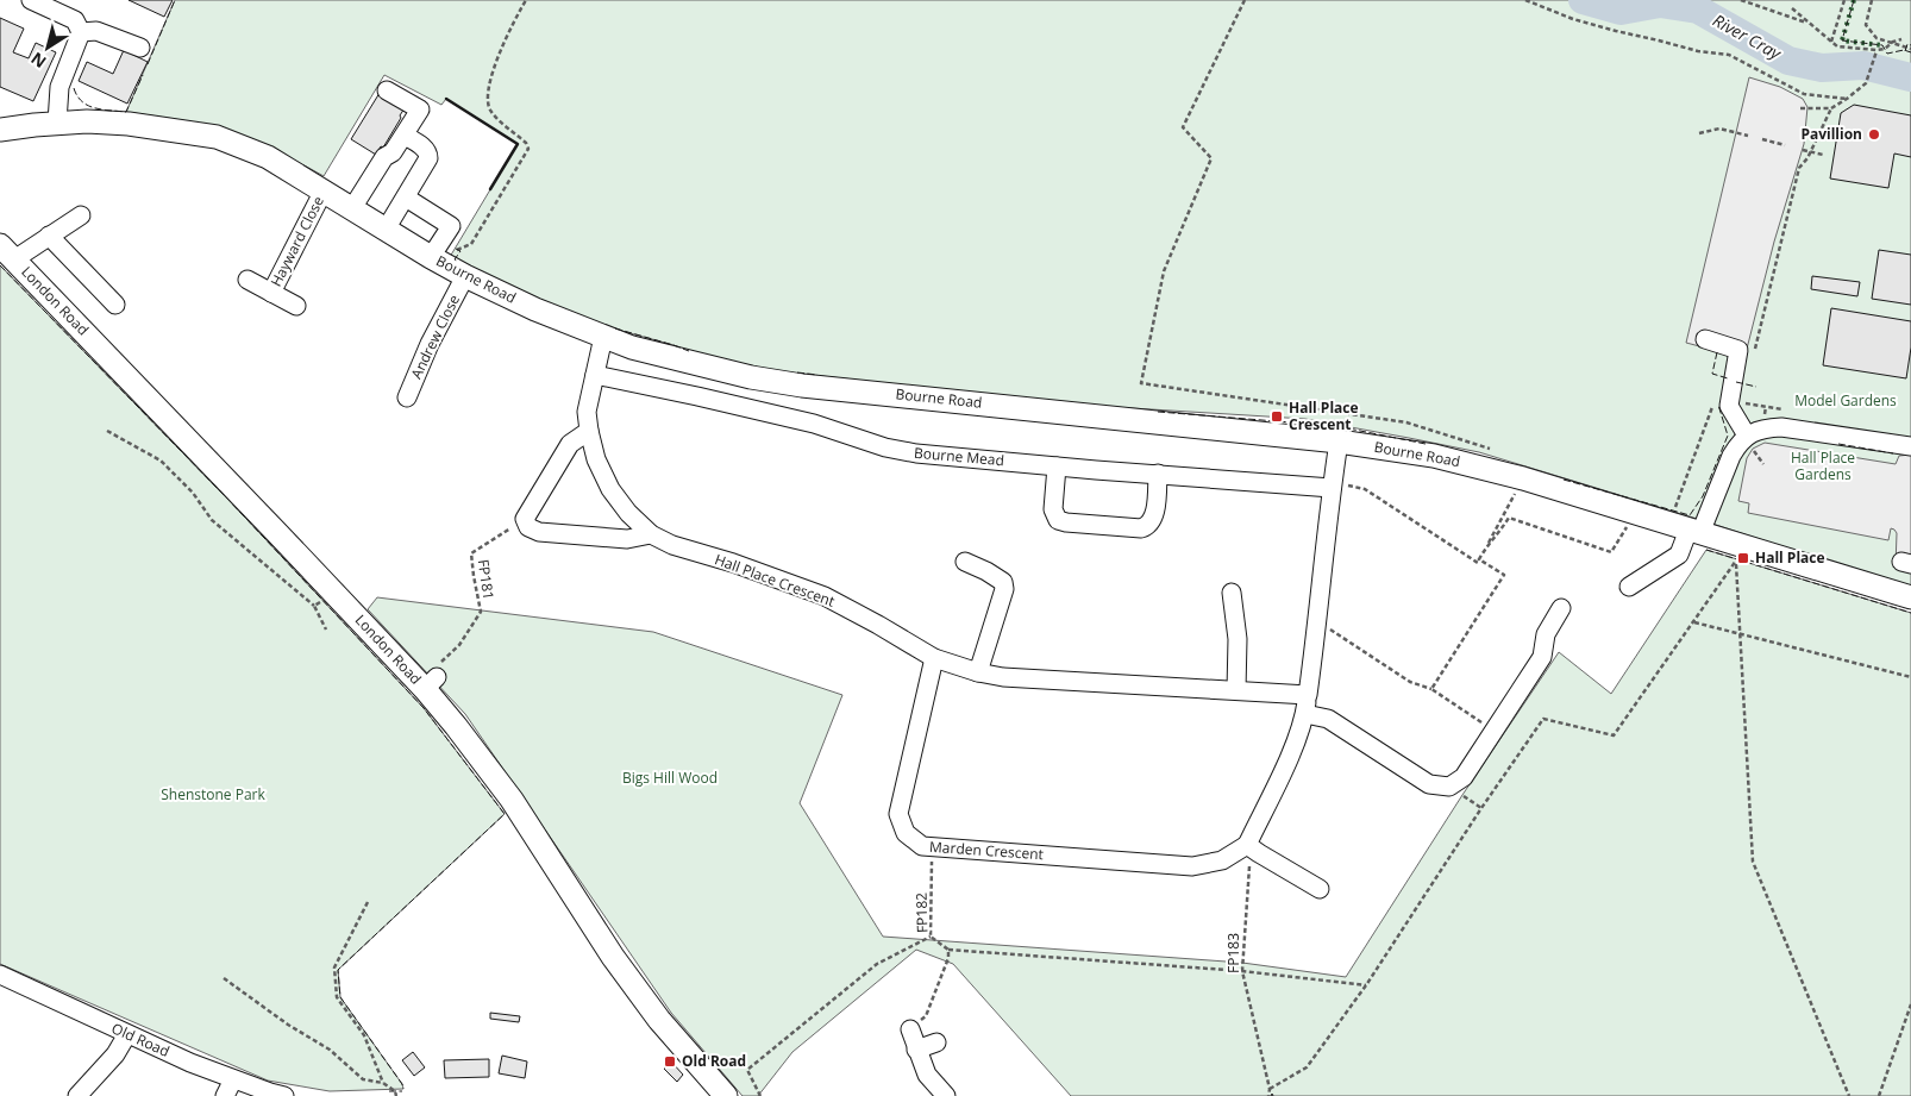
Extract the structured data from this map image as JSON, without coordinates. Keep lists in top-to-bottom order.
{
  "streets": {
    "main road": ["Bourne Road", "London Road"],
    "street": [
      "Hayward Close",
      "Andrew Close",
      "Bourne Mead",
      "Hall Place Crescent",
      "Marden Crescent",
      "Old Road"
    ],
    "path": ["FP181", "FP182", "FP183"]
  },
  "crossings": [
    ["Hayward Close", "Bourne Road"],
    ["Bourne Road", "Andrew Close"],
    ["Bourne Road", "Hall Place Crescent"],
    ["London Road", "FP181"],
    ["Bourne Mead", "Hall Place Crescent"],
    ["Hall Place Crescent", "Marden Crescent"],
    ["Marden Crescent", "FP182"],
    ["Marden Crescent", "FP183"]
  ],
  "water": ["River Cray"],
  "parks": [
    "Model Gardens",
    "Hall Place Gardens",
    "Bigs Hill Wood",
    "Shenstone Park"
  ],
  "places": {
    "other": ["Pavillion"],
    "transit": ["Hall Place Crescent", "Hall Place", "Old Road"]
  },
  "north": "bottom left"
}
